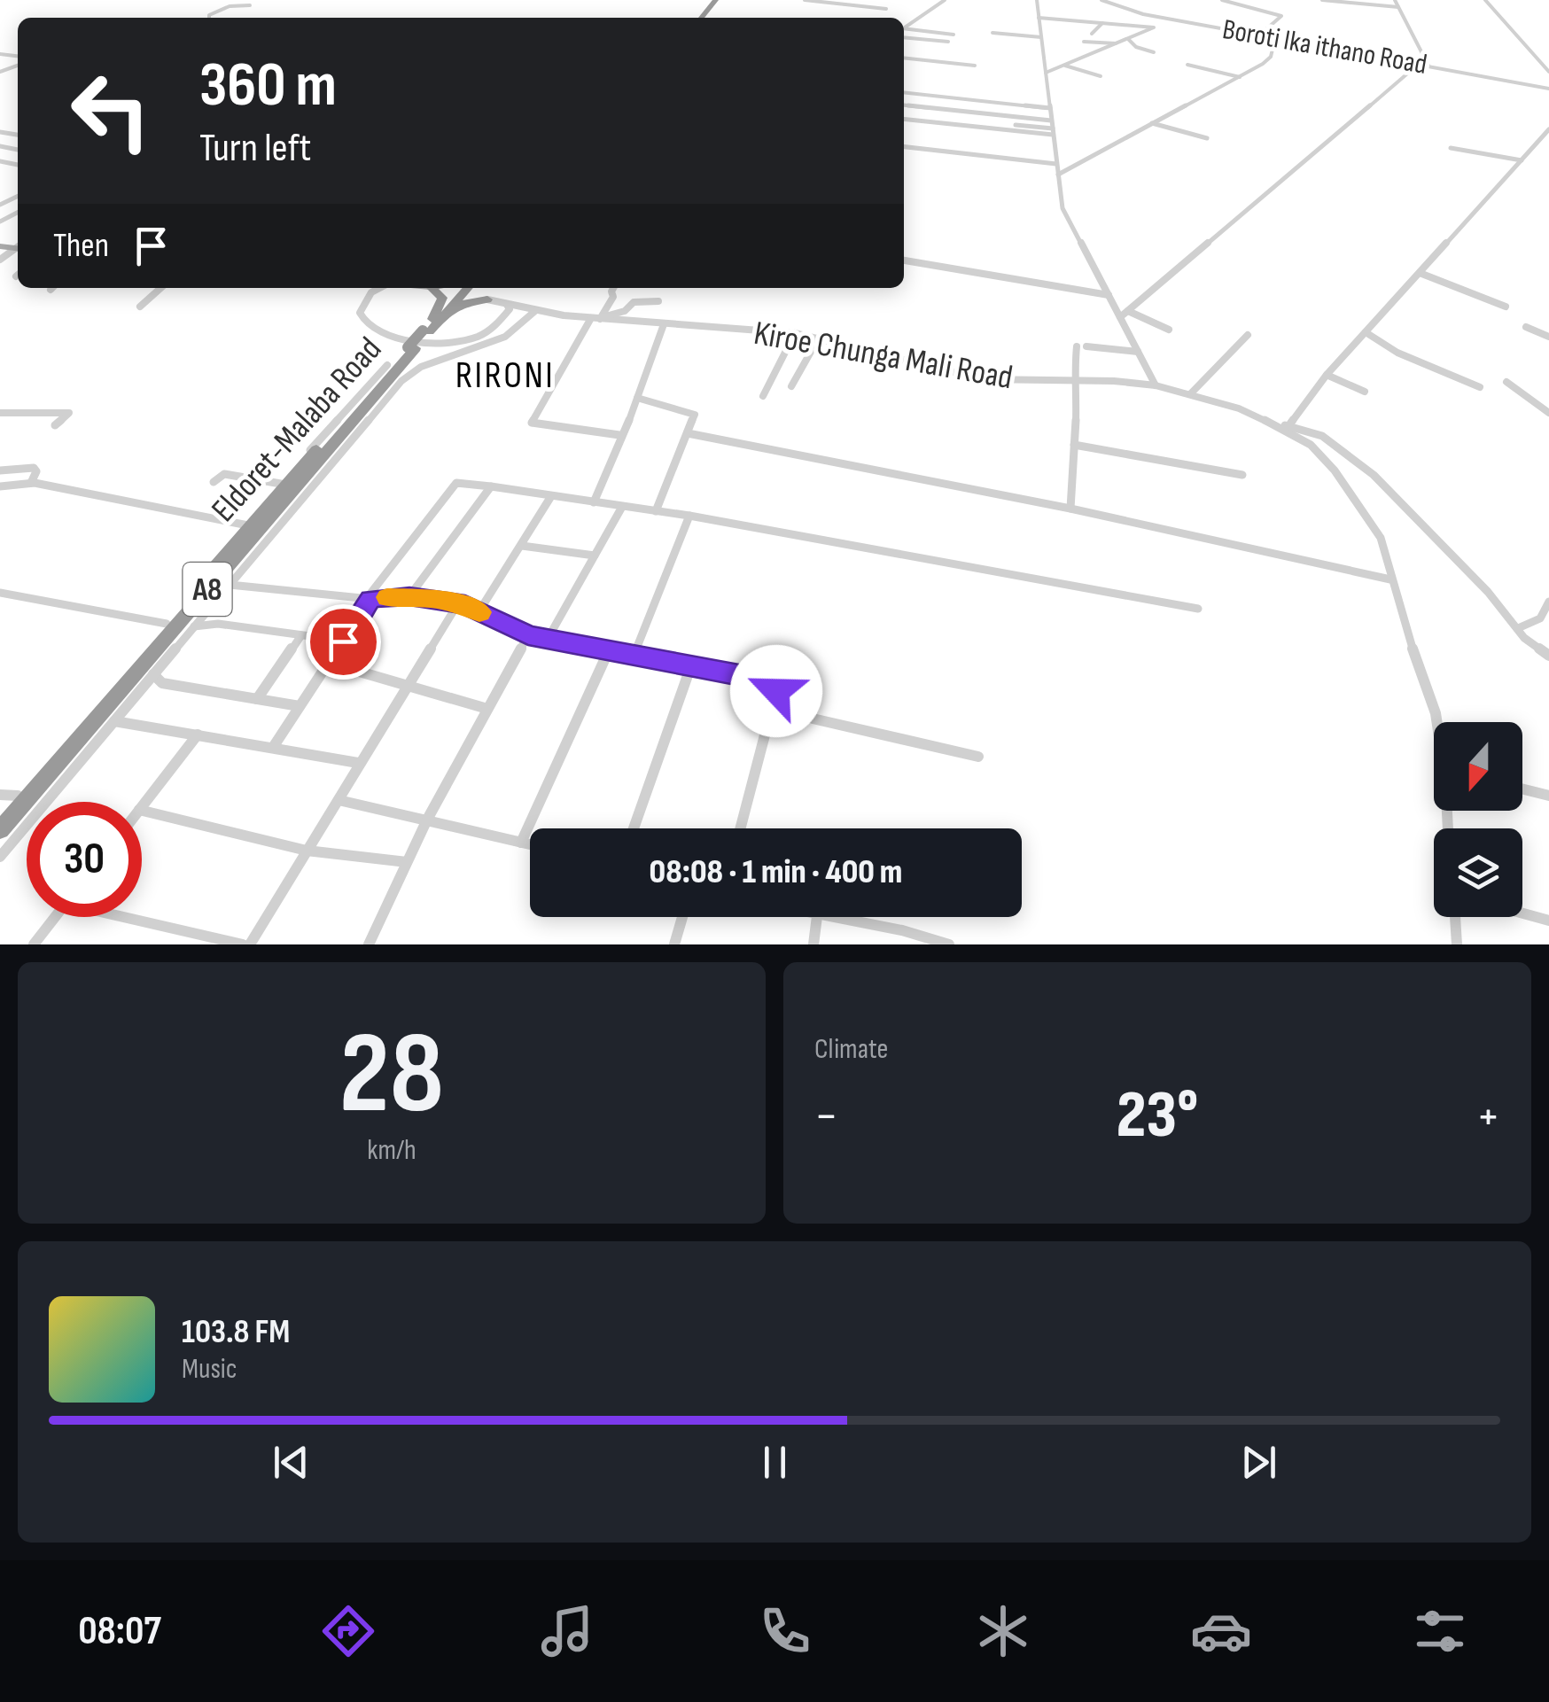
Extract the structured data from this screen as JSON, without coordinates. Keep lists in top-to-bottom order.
{
  "streets": {
    "highway": ["Eldoret-Malaba Road", "A8"],
    "street": ["Boroti Ika ithano Road", "Kiroe Chunga Mali Road"]
  },
  "crossings": [
    ["Eldoret-Malaba Road", "A8"]
  ],
  "districts": ["RIRONI"],
  "north": "bottom",
  "page": {
    "turn": ["360 m", "Turn left"],
    "then": "Then",
    "limit": "30",
    "trip": "08:08 · 1 min · 400 m",
    "tile": [
      ["28", "km/h"],
      "Climate"
    ],
    "heat": ["−", "23°", "+"],
    "song": ["103.8 FM", "Music"],
    "tabs": "08:07"
  }
}
